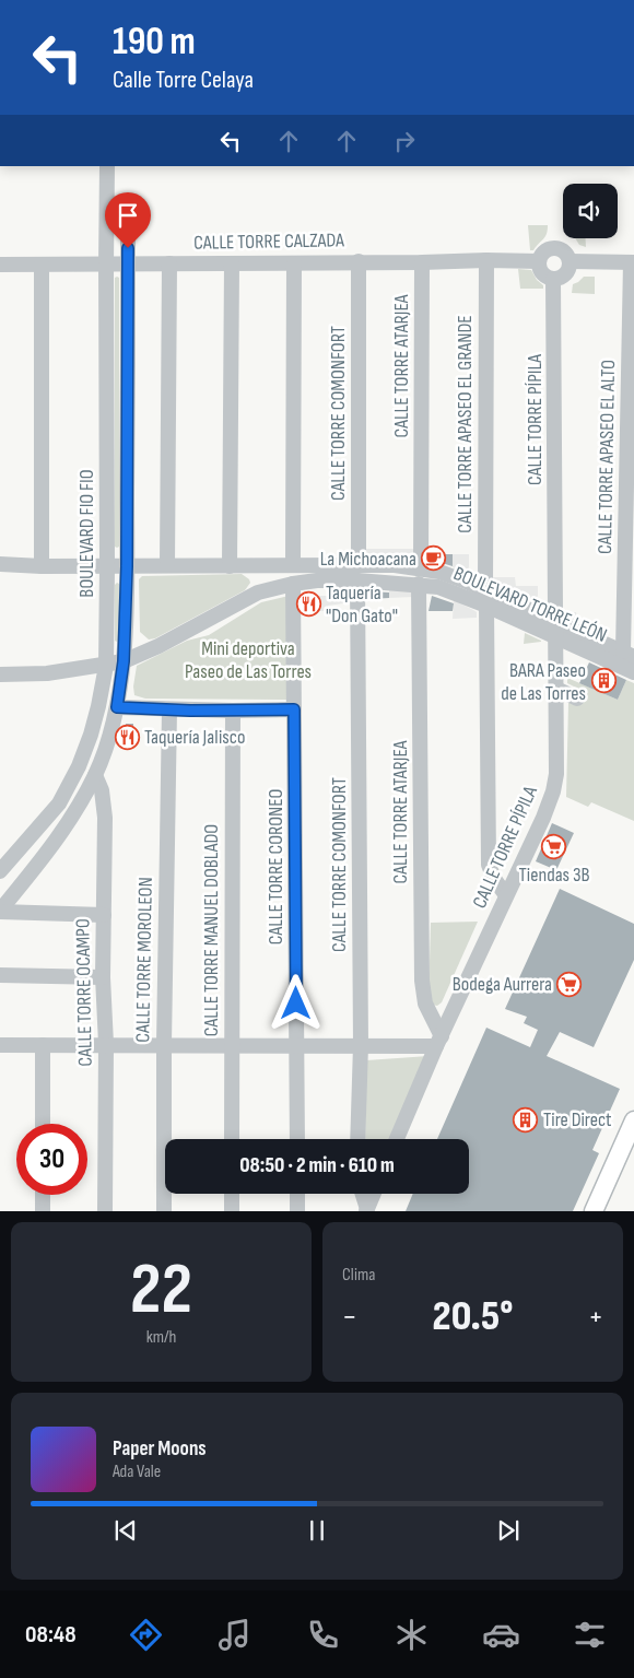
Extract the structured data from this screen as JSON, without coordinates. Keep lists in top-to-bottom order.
{
  "streets": {
    "street": [
      "CALLE TORRE CALZADA",
      "CALLE TORRE ATARJEA",
      "CALLE TORRE COMONFORT",
      "CALLE TORRE PÍPILA",
      "CALLE TORRE APASEO EL GRANDE",
      "CALLE TORRE APASEO EL ALTO",
      "BOULEVARD FIO FIO",
      "BOULEVARD TORRE LEÓN",
      "CALLE TORRE CORONEO",
      "CALLE TORRE MANUEL DOBLADO",
      "CALLE TORRE MOROLEON",
      "CALLE TORRE OCAMPO"
    ]
  },
  "crossings": [
    ["CALLE TORRE CALZADA", "CALLE TORRE ATARJEA"],
    ["CALLE TORRE CALZADA", "CALLE TORRE COMONFORT"],
    ["CALLE TORRE CALZADA", "CALLE TORRE PÍPILA"],
    ["CALLE TORRE CALZADA", "CALLE TORRE APASEO EL GRANDE"],
    ["CALLE TORRE CALZADA", "BOULEVARD FIO FIO"],
    ["CALLE TORRE ATARJEA", "CALLE TORRE PÍPILA"],
    ["CALLE TORRE ATARJEA", "BOULEVARD TORRE LEÓN"],
    ["CALLE TORRE COMONFORT", "BOULEVARD TORRE LEÓN"],
    ["CALLE TORRE PÍPILA", "BOULEVARD TORRE LEÓN"],
    ["CALLE TORRE APASEO EL GRANDE", "BOULEVARD TORRE LEÓN"],
    ["CALLE TORRE APASEO EL ALTO", "BOULEVARD TORRE LEÓN"],
    ["BOULEVARD FIO FIO", "BOULEVARD TORRE LEÓN"],
    ["BOULEVARD FIO FIO", "CALLE TORRE OCAMPO"],
    ["BOULEVARD TORRE LEÓN", "CALLE TORRE CORONEO"]
  ],
  "parks": ["Mini deportiva Paseo de Las Torres"],
  "places": {
    "cafe": ["La Michoacana"],
    "restaurant": ["Taquería \"Don Gato\"", "Taquería Jalisco"],
    "building": ["BARA Paseo de Las Torres", "Tire Direct"],
    "supermarket": ["Tiendas 3B", "Bodega Aurrera"]
  },
  "page": {
    "turn": ["190 m", "Calle Torre Celaya"],
    "limit": "30",
    "trip": "08:50 · 2 min · 610 m",
    "tile": [
      ["22", "km/h"],
      "Clima"
    ],
    "heat": ["−", "20.5°", "+"],
    "song": ["Paper Moons", "Ada Vale"],
    "tabs": "08:48"
  }
}
